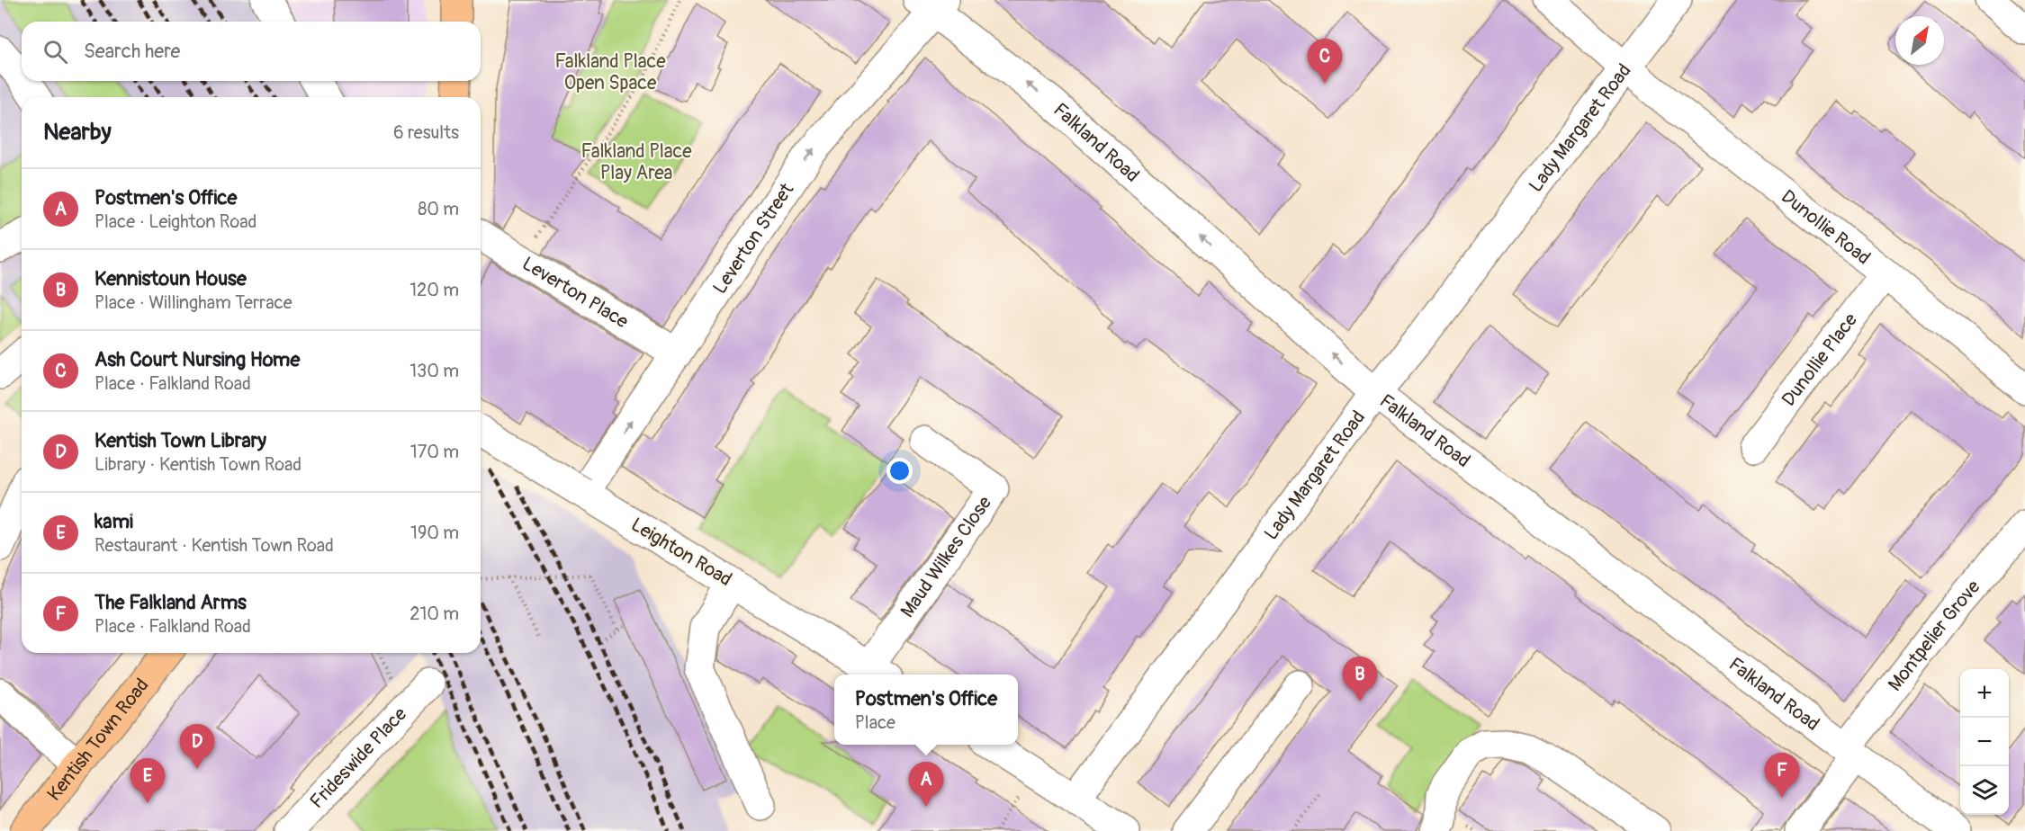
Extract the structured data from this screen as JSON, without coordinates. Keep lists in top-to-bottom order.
{
  "streets": {
    "main road": ["Kentish Town Road"],
    "street": [
      "Lady Margaret Road",
      "Falkland Road",
      "Dunollie Road",
      "Leverton Street",
      "Leverton Place",
      "Dunollie Place",
      "Leighton Road",
      "Maud Wilkes Close",
      "Montpelier Grove",
      "Frideswide Place"
    ]
  },
  "crossings": [
    ["Lady Margaret Road", "Falkland Road"],
    ["Lady Margaret Road", "Dunollie Road"],
    ["Falkland Road", "Leverton Street"],
    ["Falkland Road", "Montpelier Grove"],
    ["Dunollie Road", "Dunollie Place"],
    ["Leverton Street", "Leverton Place"],
    ["Leverton Street", "Leighton Road"],
    ["Leighton Road", "Maud Wilkes Close"]
  ],
  "one_way": ["Falkland Road", "Leverton Street"],
  "parks": ["Falkland Place Open Space", "Falkland Place Play Area"],
  "north": "top right",
  "page": {
    "search": "Search here",
    "pins": [
      "C",
      "B",
      "D",
      "F",
      "E",
      "A"
    ],
    "heading": ["Nearby", "6 results"],
    "list": [
      {
        "mark": "A",
        "name": "Postmen's Office",
        "note": "Place · Leighton Road",
        "value": "80 m"
      },
      {
        "mark": "B",
        "name": "Kennistoun House",
        "note": "Place · Willingham Terrace",
        "value": "120 m"
      },
      {
        "mark": "C",
        "name": "Ash Court Nursing Home",
        "note": "Place · Falkland Road",
        "value": "130 m"
      },
      {
        "mark": "D",
        "name": "Kentish Town Library",
        "note": "Library · Kentish Town Road",
        "value": "170 m"
      },
      {
        "mark": "E",
        "name": "kami",
        "note": "Restaurant · Kentish Town Road",
        "value": "190 m"
      },
      {
        "mark": "F",
        "name": "The Falkland Arms",
        "note": "Place · Falkland Road",
        "value": "210 m"
      }
    ],
    "map_buttons": ["+", "−"],
    "popup": ["Postmen's Office", "Place"]
  }
}
